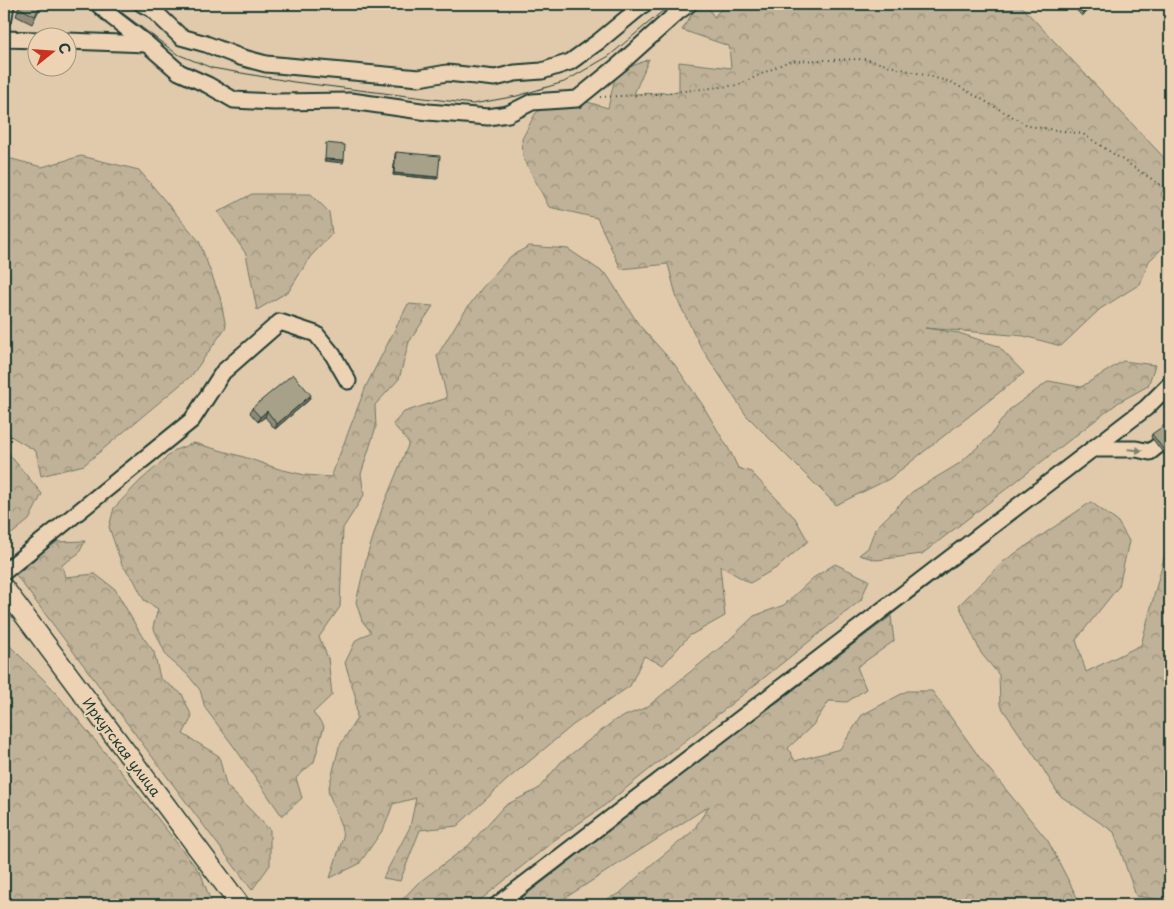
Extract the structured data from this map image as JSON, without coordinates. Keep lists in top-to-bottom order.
{
  "streets": {
    "main road": ["Иркутская улица"]
  },
  "north": "right"
}
